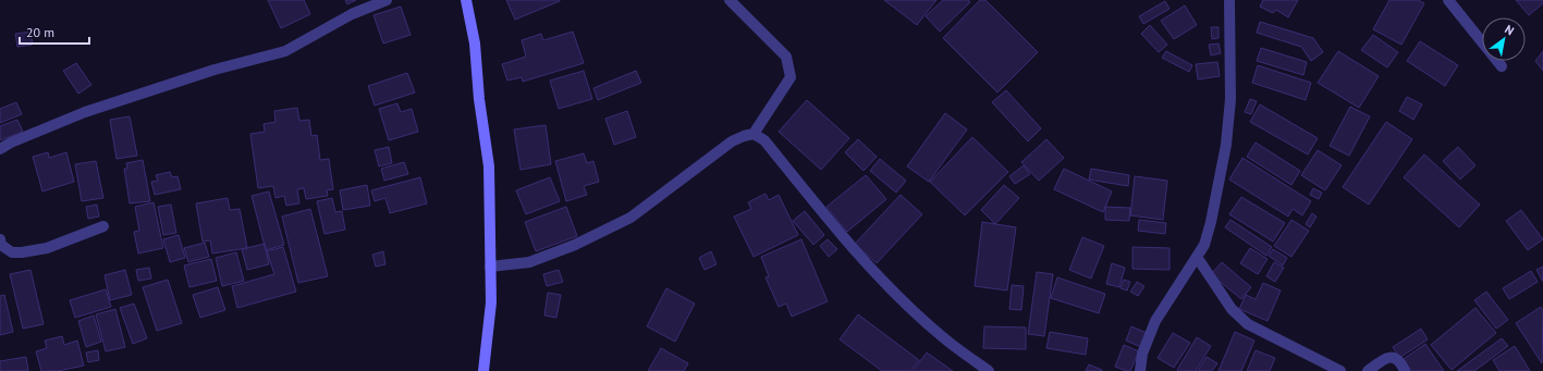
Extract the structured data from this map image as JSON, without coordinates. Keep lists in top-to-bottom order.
{
  "scale_bar": "20 m",
  "north": "top right"
}
